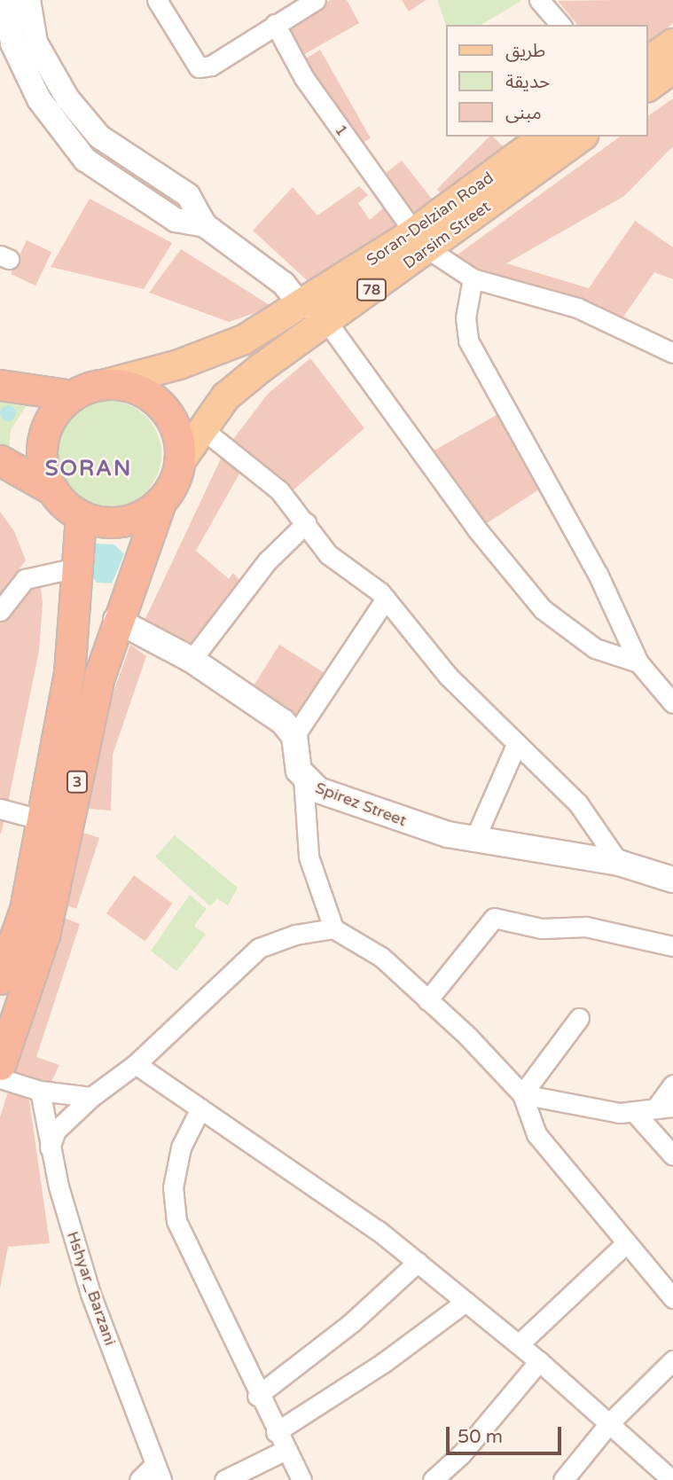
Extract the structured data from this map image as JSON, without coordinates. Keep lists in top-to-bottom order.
{
  "streets": {
    "highway": ["3"],
    "main road": [
      "Soran-Delzian Road",
      "Darsim Street",
      "78",
      "Spirez Street"
    ],
    "street": ["1", "Hshyar_Barzani"]
  },
  "crossings": [
    ["1", "Soran-Delzian Road"],
    ["1", "Darsim Street"],
    ["Soran-Delzian Road", "Darsim Street"],
    ["Soran-Delzian Road", "3"],
    ["Darsim Street", "3"]
  ],
  "districts": ["SORAN"],
  "legend": ["طريق", "حديقة", "مبنى"],
  "scale_bar": "50 m"
}
